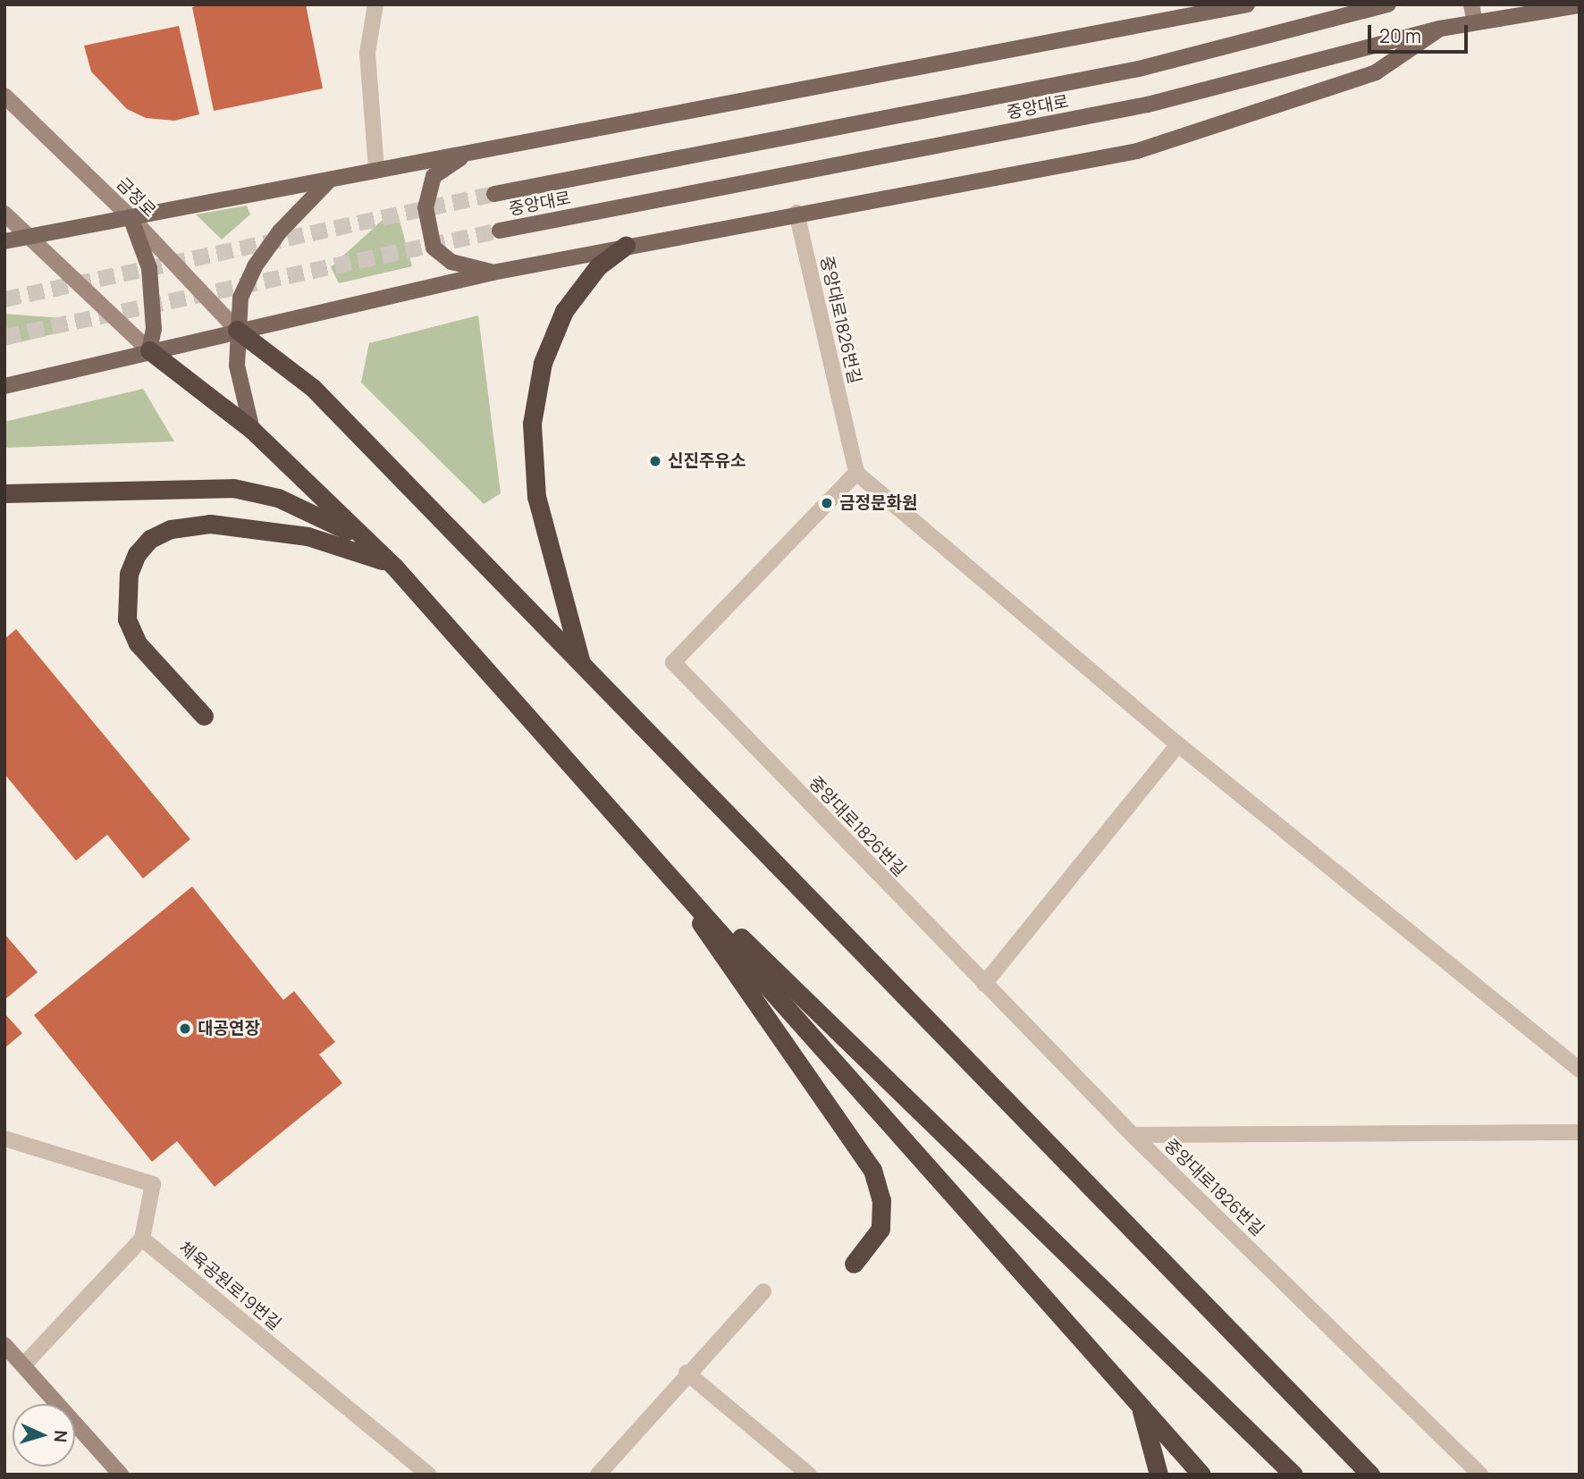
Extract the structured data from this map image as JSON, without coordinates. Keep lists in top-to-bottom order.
{
  "streets": {
    "main road": ["중앙대로", "금정로"],
    "street": ["중앙대로1826번길", "체육공원로19번길"]
  },
  "places": ["신진주유소", "금정문화원", "대공연장"],
  "scale_bar": "20 m",
  "north": "right"
}
